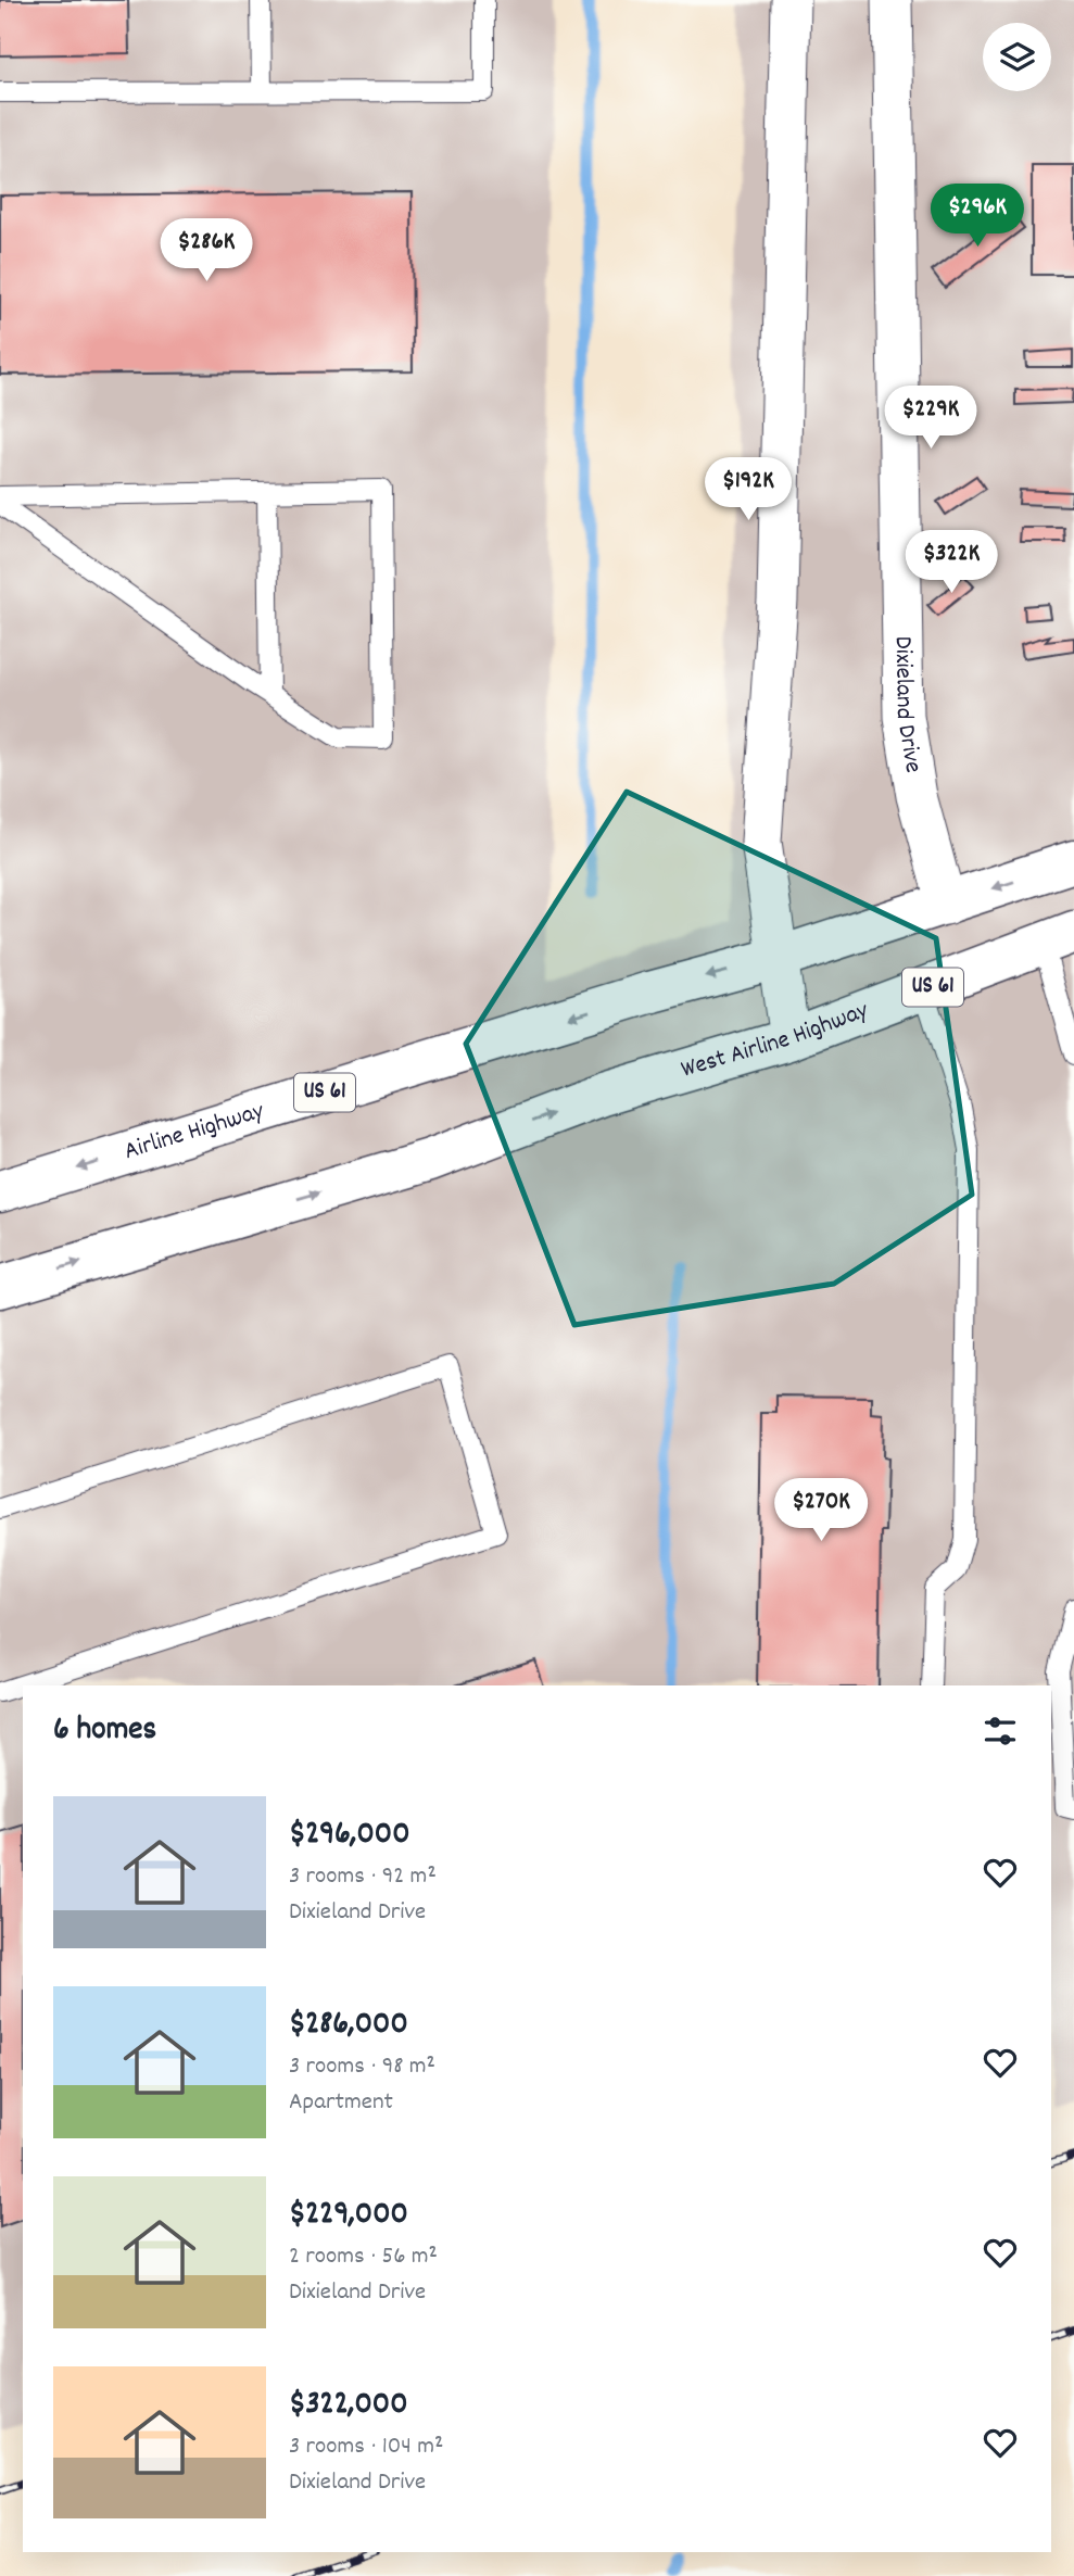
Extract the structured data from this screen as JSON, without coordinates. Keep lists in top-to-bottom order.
{
  "streets": {
    "highway": ["US 61", "West Airline Highway", "Airline Highway"],
    "street": ["Dixieland Drive"]
  },
  "crossings": [
    ["Dixieland Drive", "US 61"],
    ["US 61", "Airline Highway"]
  ],
  "one_way": ["West Airline Highway", "Airline Highway"],
  "page": {
    "price": [
      "$296K",
      "$286K",
      "$229K",
      "$192K",
      "$322K",
      "$270K"
    ],
    "heading": "6 homes",
    "list": [
      {
        "name": "$296,000",
        "note": "3 rooms · 92 m² · Dixieland Drive"
      },
      {
        "name": "$286,000",
        "note": "3 rooms · 98 m² · Apartment"
      },
      {
        "name": "$229,000",
        "note": "2 rooms · 56 m² · Dixieland Drive"
      },
      {
        "name": "$322,000",
        "note": "3 rooms · 104 m² · Dixieland Drive"
      }
    ]
  }
}
